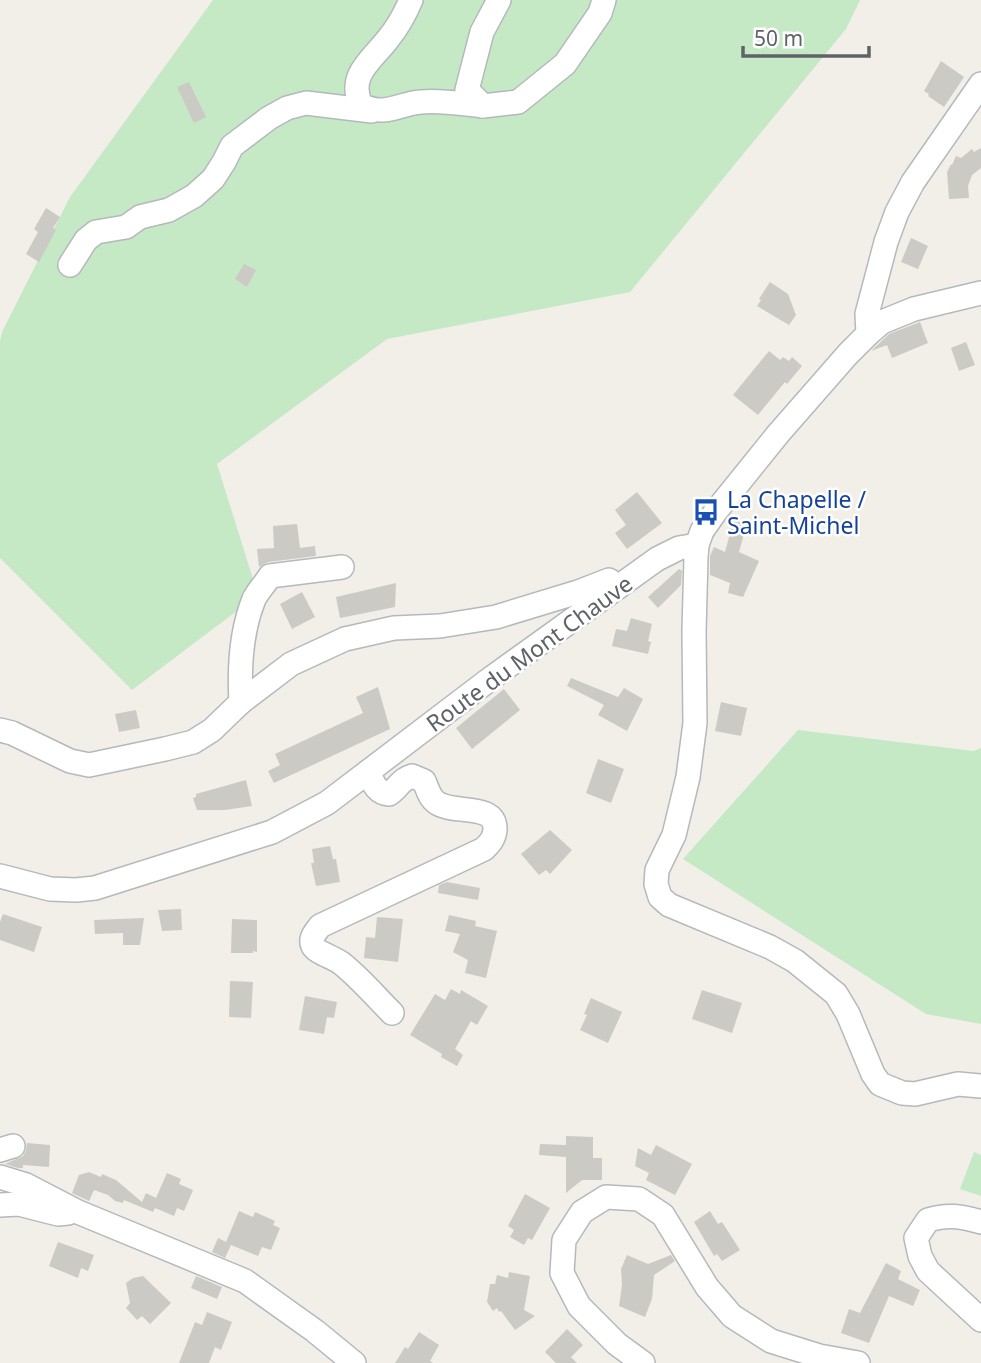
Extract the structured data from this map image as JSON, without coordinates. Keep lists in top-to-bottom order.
{
  "streets": {
    "street": ["Route du Mont Chauve"]
  },
  "places": {
    "bus stop": ["La Chapelle / Saint-Michel"]
  },
  "scale_bar": "50 m"
}
